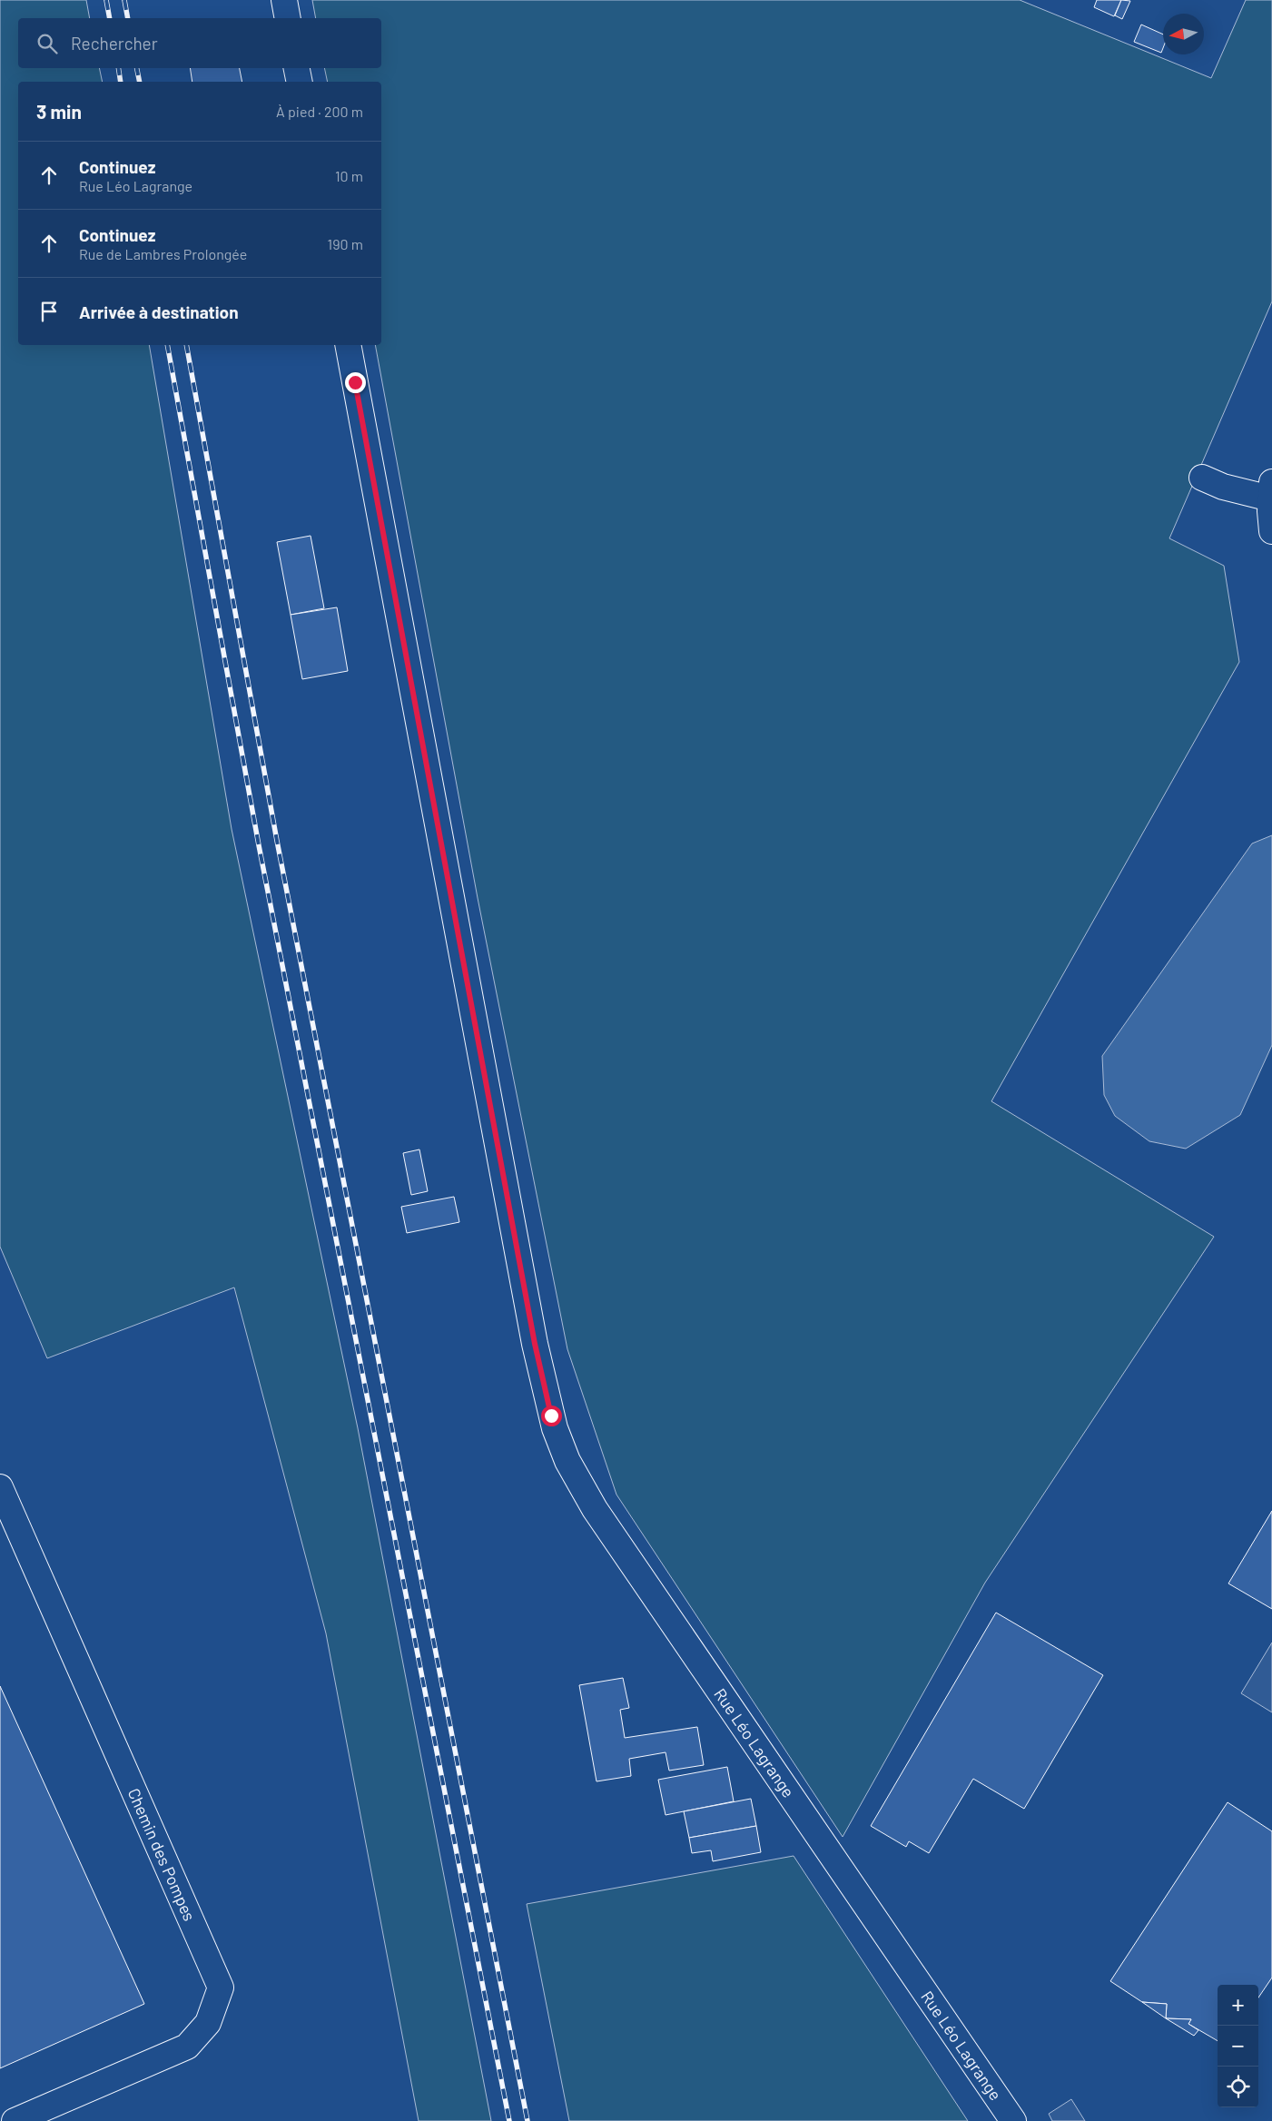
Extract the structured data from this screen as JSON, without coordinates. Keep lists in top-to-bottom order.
{
  "streets": {
    "street": ["Rue Léo Lagrange", "Chemin des Pompes"]
  },
  "north": "left",
  "page": {
    "search": "Rechercher",
    "heading": ["3 min", "À pied · 200 m"],
    "list": [
      ["Continuez", "Rue Léo Lagrange", "10 m"],
      ["Continuez", "Rue de Lambres Prolongée", "190 m"],
      "Arrivée à destination"
    ],
    "map_buttons": ["+", "−"]
  }
}
